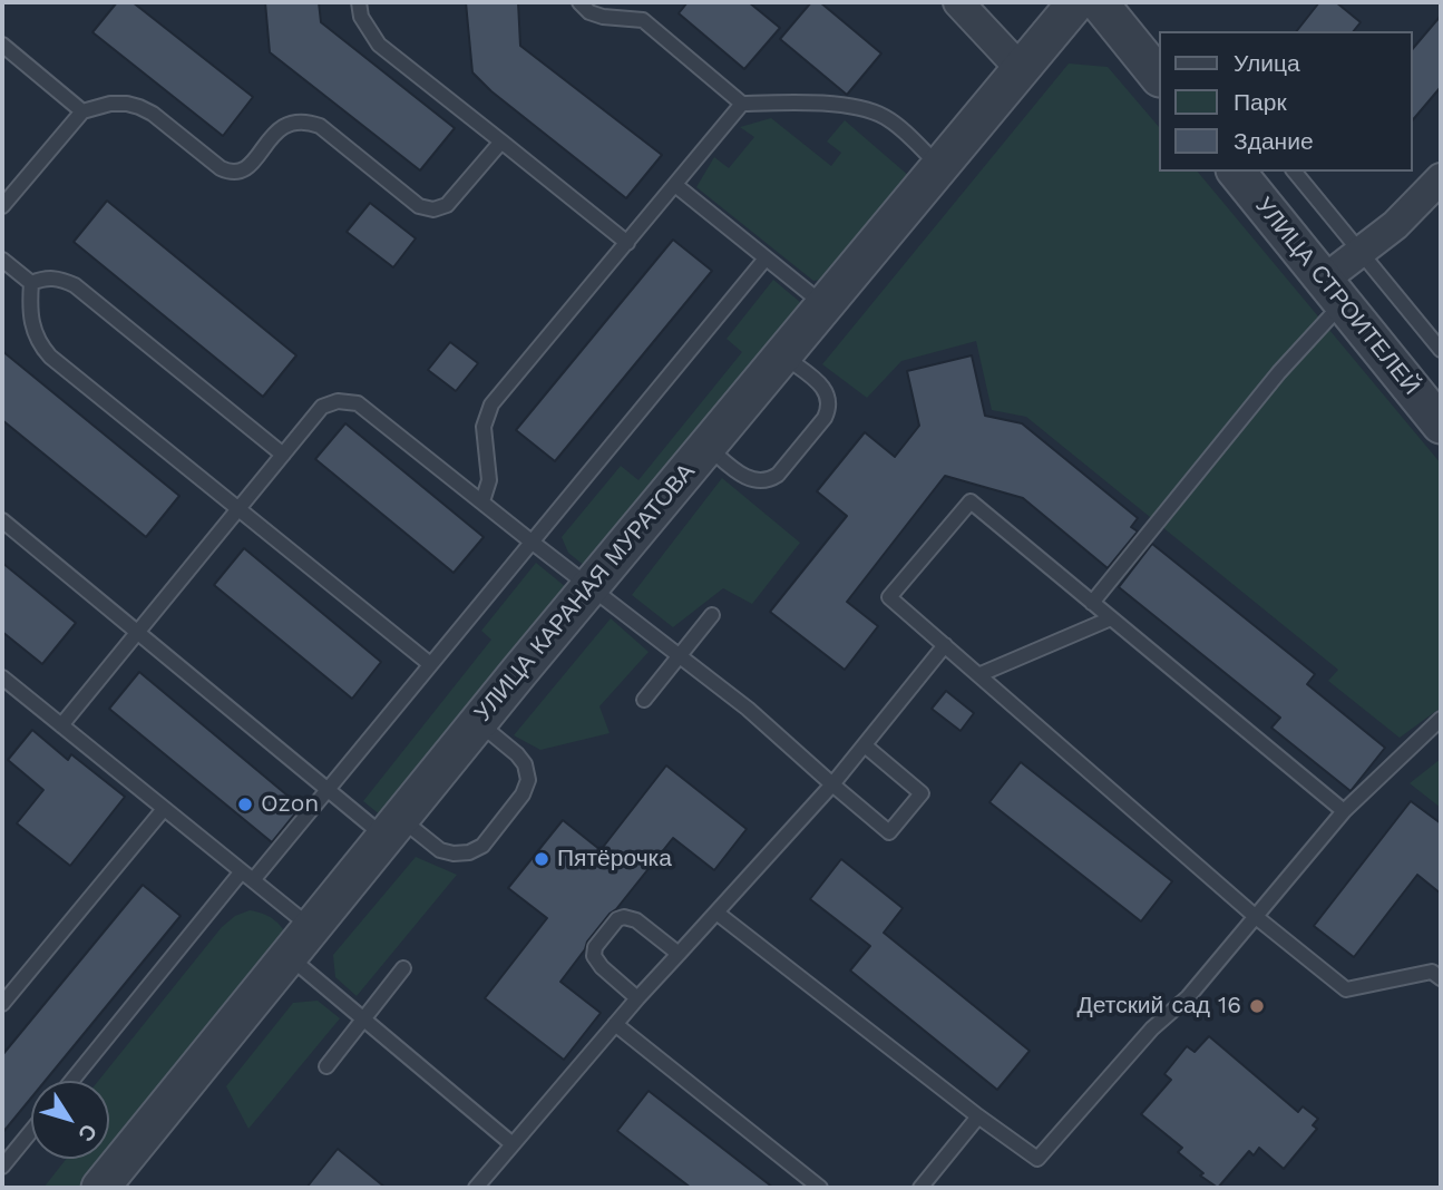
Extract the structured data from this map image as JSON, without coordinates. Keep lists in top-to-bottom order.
{
  "streets": {
    "street": ["УЛИЦА СТРОИТЕЛЕЙ", "УЛИЦА КАРАНАЯ МУРАТОВА"]
  },
  "places": ["Ozon", "Пятёрочка", "Детский сад 16"],
  "legend": ["Улица", "Парк", "Здание"],
  "north": "bottom right"
}
